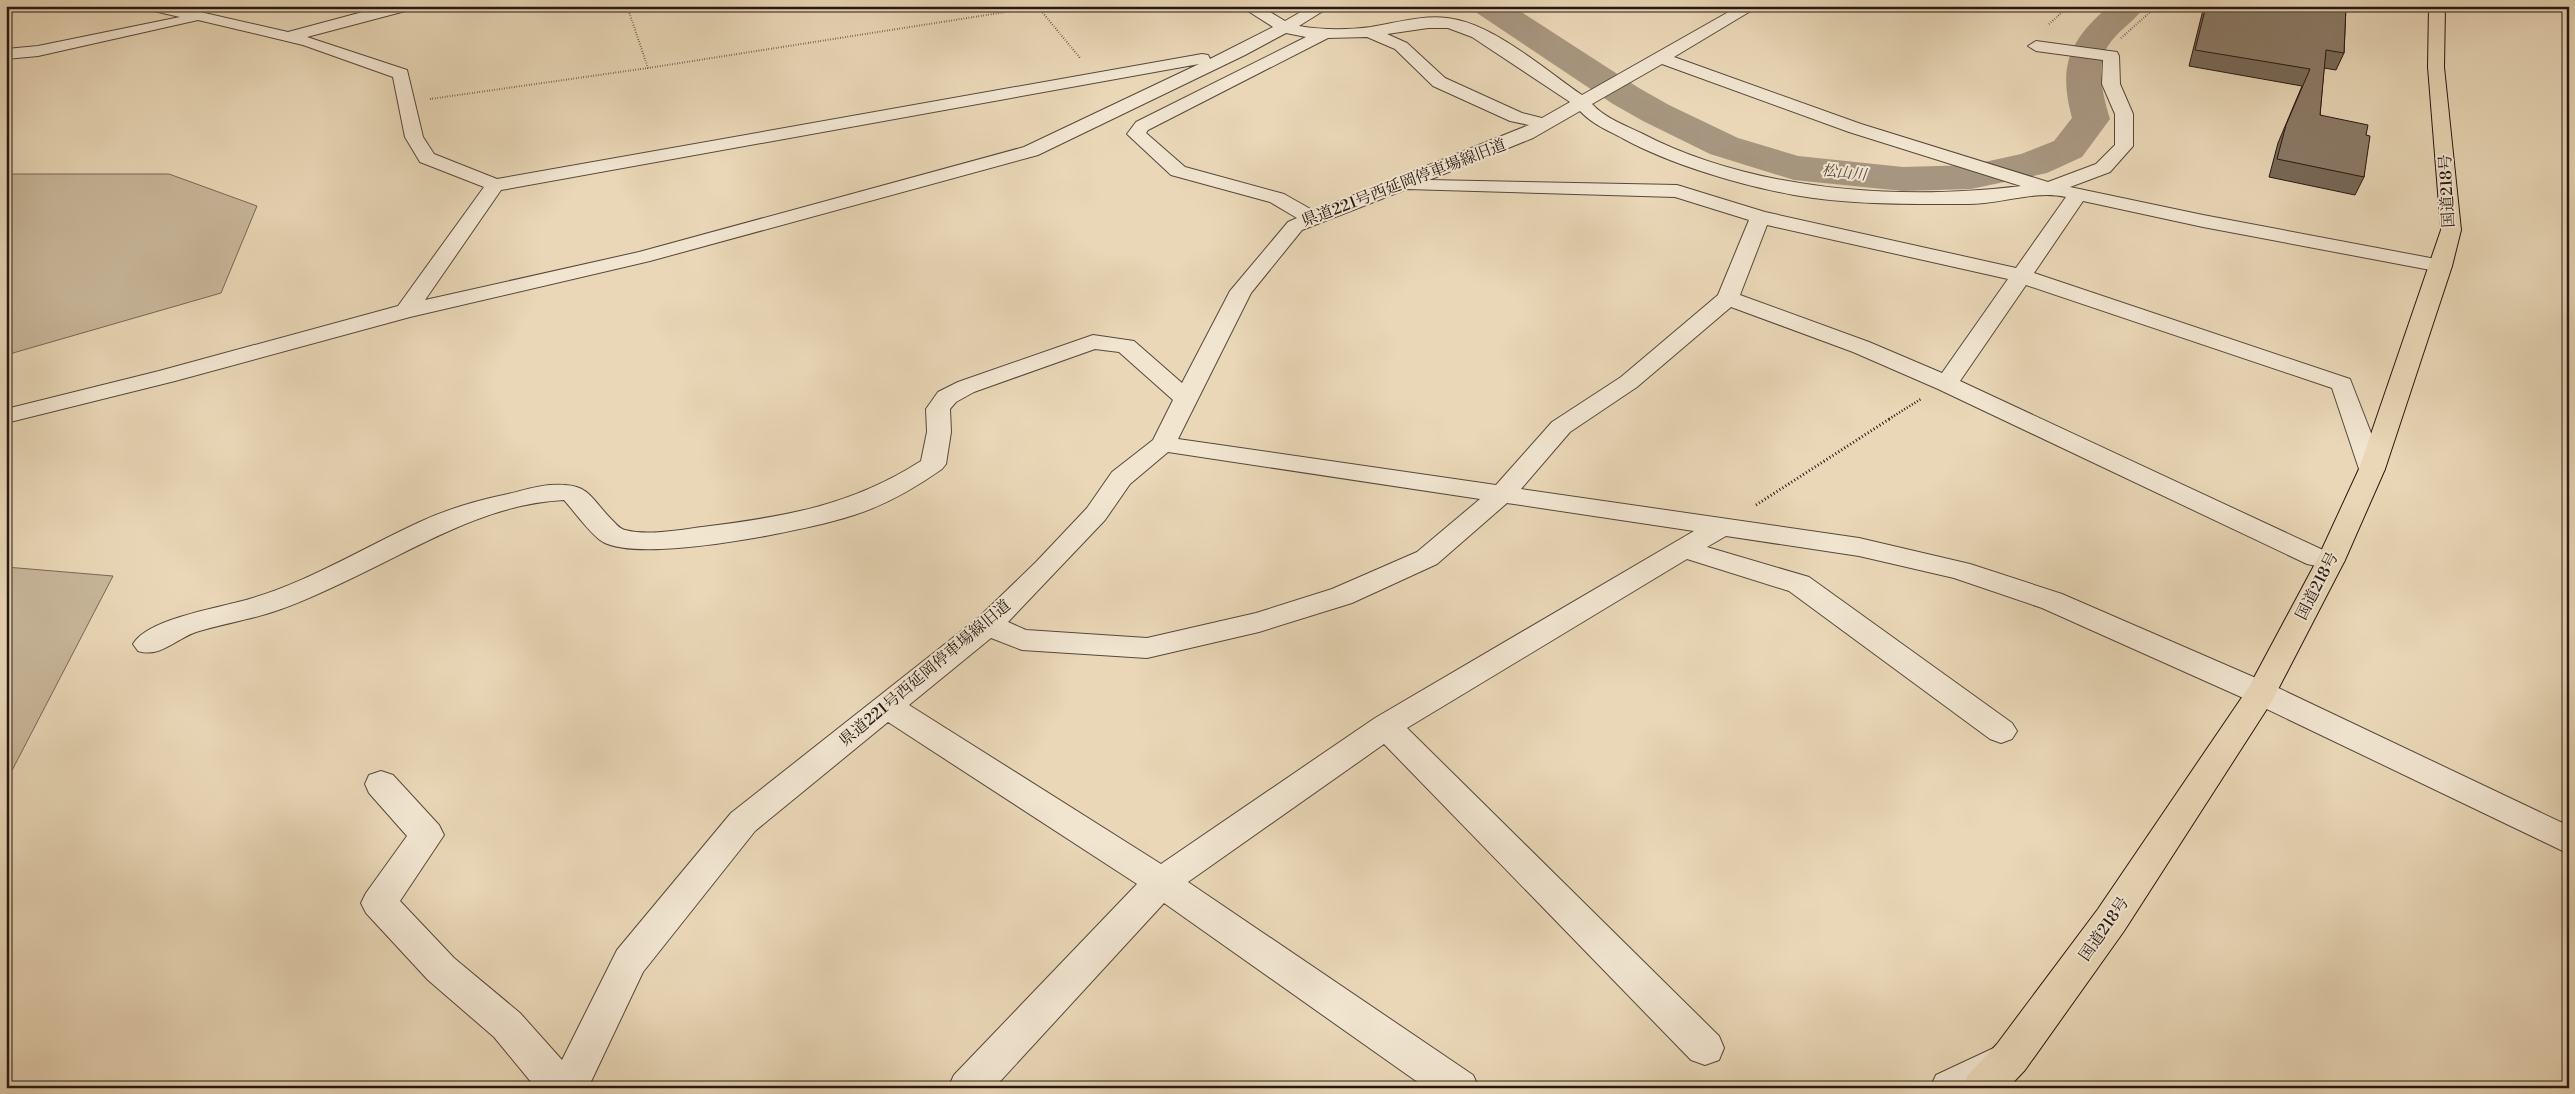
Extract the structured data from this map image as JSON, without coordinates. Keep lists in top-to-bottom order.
{
  "streets": {
    "highway": ["国道218号"],
    "street": ["県道221号西延岡停車場線旧道"]
  },
  "water": ["松山川"]
}
